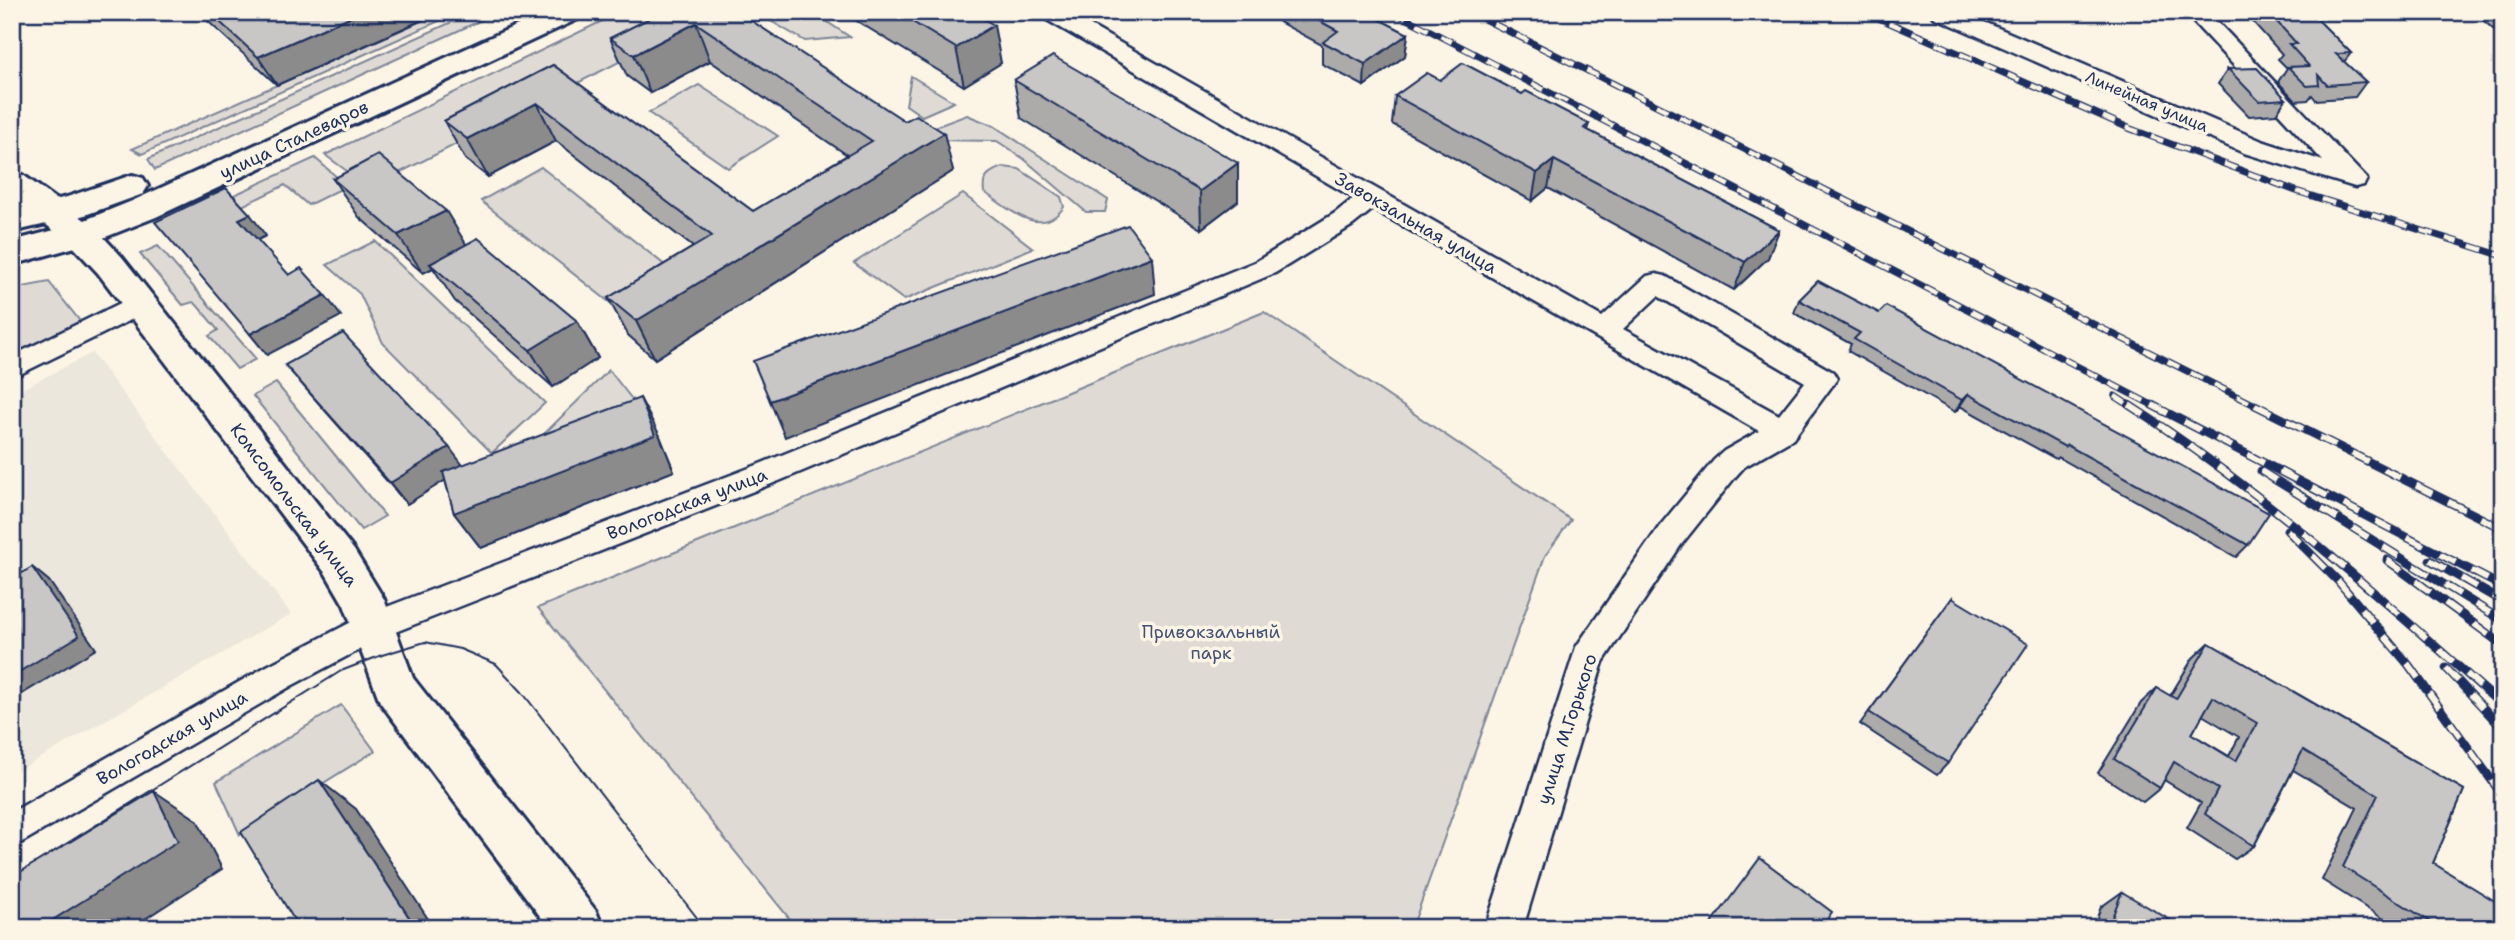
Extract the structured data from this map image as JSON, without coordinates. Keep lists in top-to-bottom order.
{
  "streets": {
    "main road": ["улица Сталеваров", "Комсомольская улица"],
    "street": [
      "Линейная улица",
      "Завокзальная улица",
      "Вологодская улица",
      "улица М.Горького"
    ]
  },
  "crossings": [
    ["улица Сталеваров", "Комсомольская улица"],
    ["Завокзальная улица", "Вологодская улица"],
    ["Завокзальная улица", "улица М.Горького"],
    ["Вологодская улица", "Комсомольская улица"]
  ],
  "parks": ["Привокзальный парк"]
}
